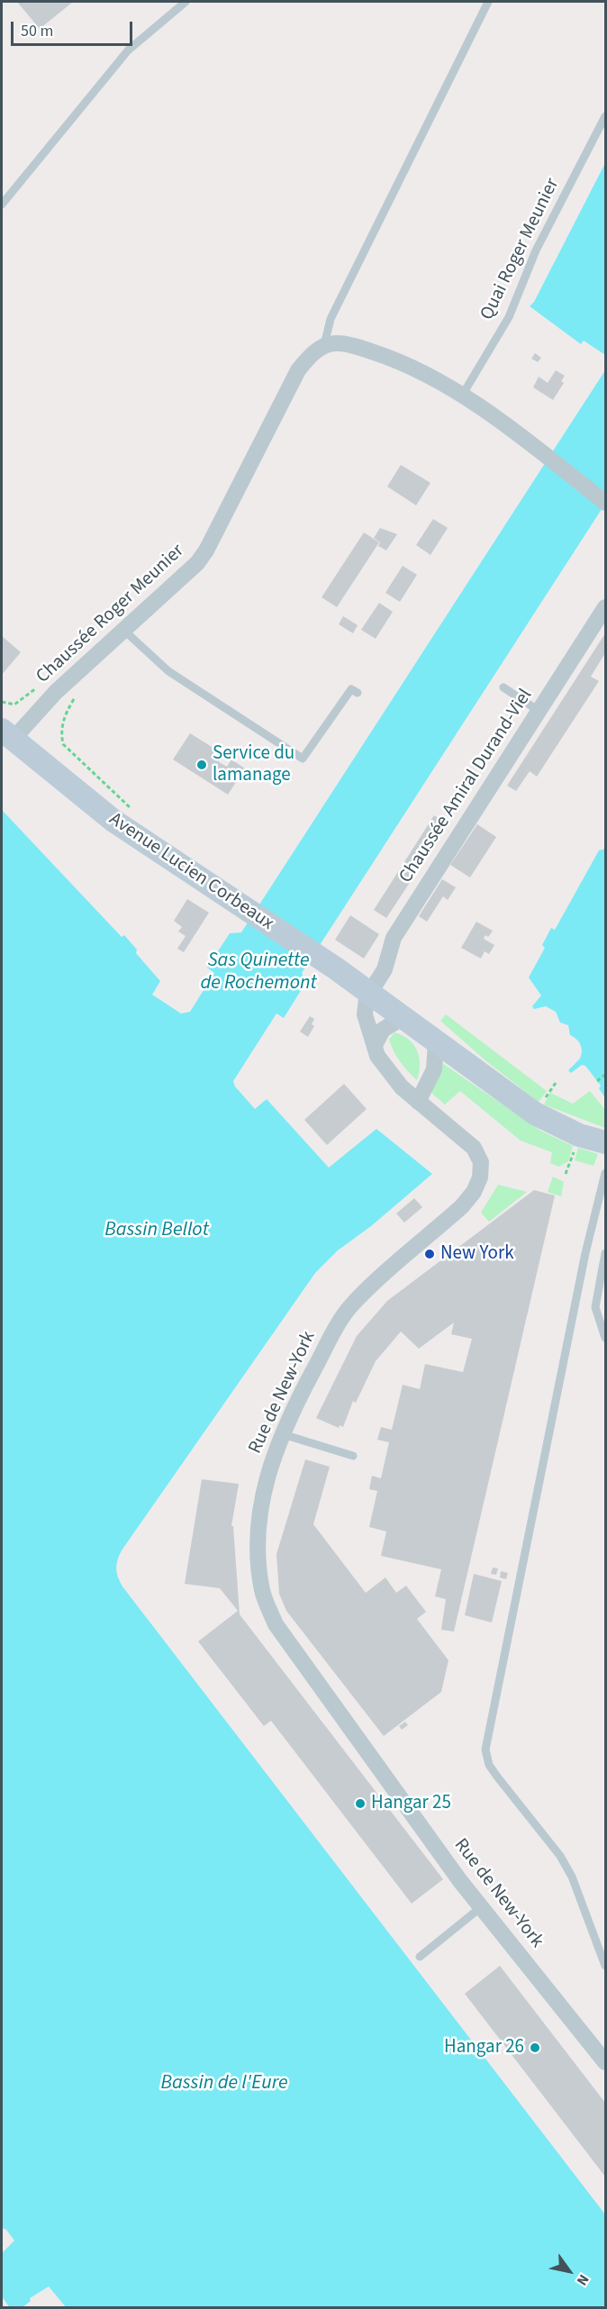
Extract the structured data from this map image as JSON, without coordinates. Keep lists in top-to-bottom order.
{
  "streets": {
    "main road": ["Avenue Lucien Corbeaux"],
    "street": ["Chaussée Roger Meunier", "Chaussée Amiral Durand-Viel", "Rue de New-York"],
    "lane": ["Quai Roger Meunier"]
  },
  "crossings": [
    ["Chaussée Roger Meunier", "Avenue Lucien Corbeaux"],
    ["Chaussée Amiral Durand-Viel", "Avenue Lucien Corbeaux"],
    ["Chaussée Amiral Durand-Viel", "Rue de New-York"],
    ["Avenue Lucien Corbeaux", "Rue de New-York"]
  ],
  "water": ["Sas Quinette de Rochemont", "Bassin Bellot", "Bassin de l'Eure"],
  "places": [
    "Service du lamanage",
    "New York",
    "Hangar 25",
    "Hangar 26"
  ],
  "scale_bar": "50 m",
  "north": "bottom right"
}
